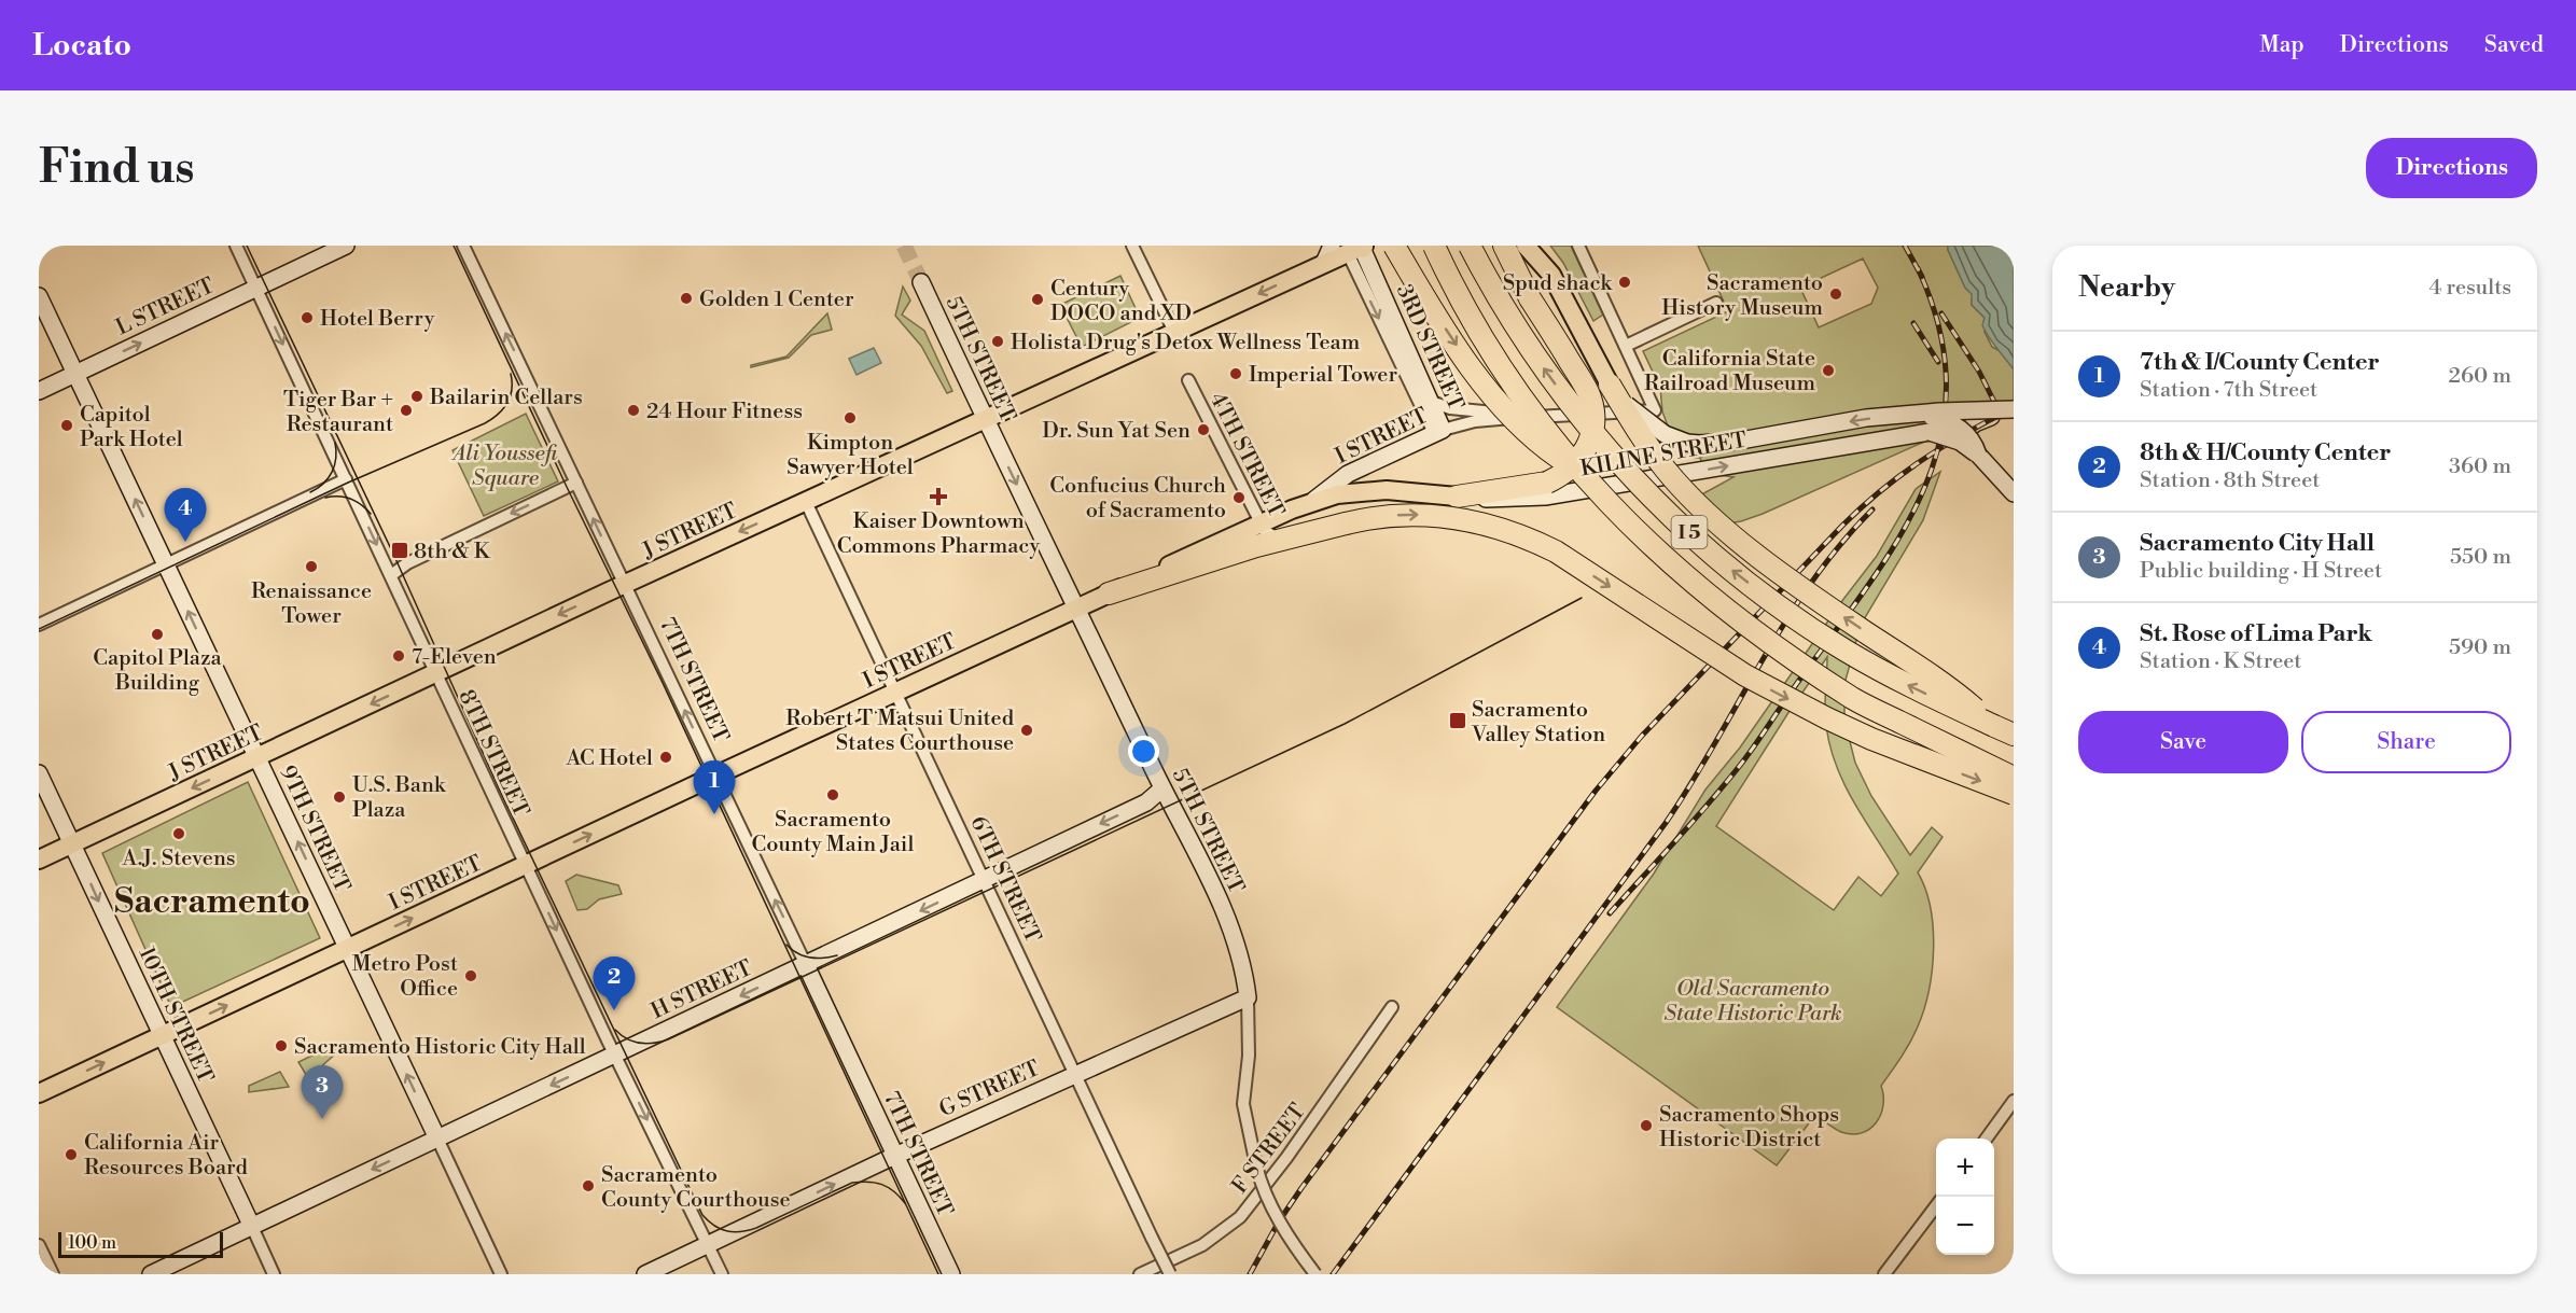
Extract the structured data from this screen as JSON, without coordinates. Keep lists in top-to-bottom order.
{
  "streets": {
    "highway": ["I 5"],
    "main road": [
      "L STREET",
      "3RD STREET",
      "5TH STREET",
      "I STREET",
      "KILINE STREET",
      "J STREET",
      "7TH STREET",
      "9TH STREET",
      "H STREET",
      "10TH STREET",
      "G STREET"
    ],
    "street": [
      "4TH STREET",
      "8TH STREET",
      "6TH STREET",
      "F STREET"
    ]
  },
  "crossings": [
    ["L STREET", "8TH STREET"],
    ["L STREET", "9TH STREET"],
    ["3RD STREET", "I STREET"],
    ["3RD STREET", "J STREET"],
    ["5TH STREET", "I STREET"],
    ["5TH STREET", "J STREET"],
    ["5TH STREET", "H STREET"],
    ["5TH STREET", "G STREET"],
    ["I STREET", "4TH STREET"],
    ["I STREET", "7TH STREET"],
    ["I STREET", "8TH STREET"],
    ["I STREET", "9TH STREET"],
    ["I STREET", "6TH STREET"],
    ["I STREET", "10TH STREET"],
    ["J STREET", "7TH STREET"],
    ["J STREET", "8TH STREET"],
    ["J STREET", "9TH STREET"],
    ["J STREET", "6TH STREET"],
    ["J STREET", "10TH STREET"],
    ["7TH STREET", "H STREET"],
    ["7TH STREET", "G STREET"],
    ["8TH STREET", "H STREET"],
    ["8TH STREET", "G STREET"],
    ["9TH STREET", "H STREET"],
    ["6TH STREET", "H STREET"],
    ["6TH STREET", "G STREET"],
    ["H STREET", "10TH STREET"]
  ],
  "one_way": [
    "L STREET",
    "I STREET",
    "J STREET",
    "7TH STREET",
    "8TH STREET",
    "9TH STREET",
    "H STREET",
    "10TH STREET"
  ],
  "districts": ["Sacramento"],
  "parks": ["Ali Youssefi Square", "Old Sacramento State Historic Park"],
  "places": {
    "other": [
      "Spud shack",
      "Sacramento History Museum",
      "Golden 1 Center",
      "Century DOCO and XD",
      "Hotel Berry",
      "Holista Drug's Detox Wellness Team",
      "California State Railroad Museum",
      "Imperial Tower",
      "Bailarin Cellars",
      "Tiger Bar + Restaurant",
      "24 Hour Fitness",
      "Kimpton Sawyer Hotel",
      "Capitol Park Hotel",
      "Dr. Sun Yat Sen",
      "Confucius Church of Sacramento",
      "Renaissance Tower",
      "Capitol Plaza Building",
      "7-Eleven",
      "Robert T Matsui United States Courthouse",
      "AC Hotel",
      "Sacramento County Main Jail",
      "U.S. Bank Plaza",
      "A.J. Stevens",
      "Metro Post Office",
      "Sacramento Historic City Hall",
      "Sacramento Shops Historic District",
      "California Air Resources Board",
      "Sacramento County Courthouse"
    ],
    "health": ["Kaiser Downtown Commons Pharmacy"],
    "transit": ["8th & K", "Sacramento Valley Station"]
  },
  "scale_bar": "100 m",
  "page": {
    "header": "Locato",
    "nav": ["Map", "Directions", "Saved"],
    "buttons": [
      "Directions",
      ["Save", "Share"]
    ],
    "title": "Find us",
    "heading": ["Nearby", "4 results"],
    "list": [
      {
        "mark": "1",
        "name": "7th & I/County Center",
        "note": "Station · 7th Street",
        "value": "260 m"
      },
      {
        "mark": "2",
        "name": "8th & H/County Center",
        "note": "Station · 8th Street",
        "value": "360 m"
      },
      {
        "mark": "3",
        "name": "Sacramento City Hall",
        "note": "Public building · H Street",
        "value": "550 m"
      },
      {
        "mark": "4",
        "name": "St. Rose of Lima Park",
        "note": "Station · K Street",
        "value": "590 m"
      }
    ],
    "pins": [
      "4",
      "1",
      "2",
      "3"
    ],
    "map_buttons": ["+", "−"],
    "scale": "100 m"
  }
}
